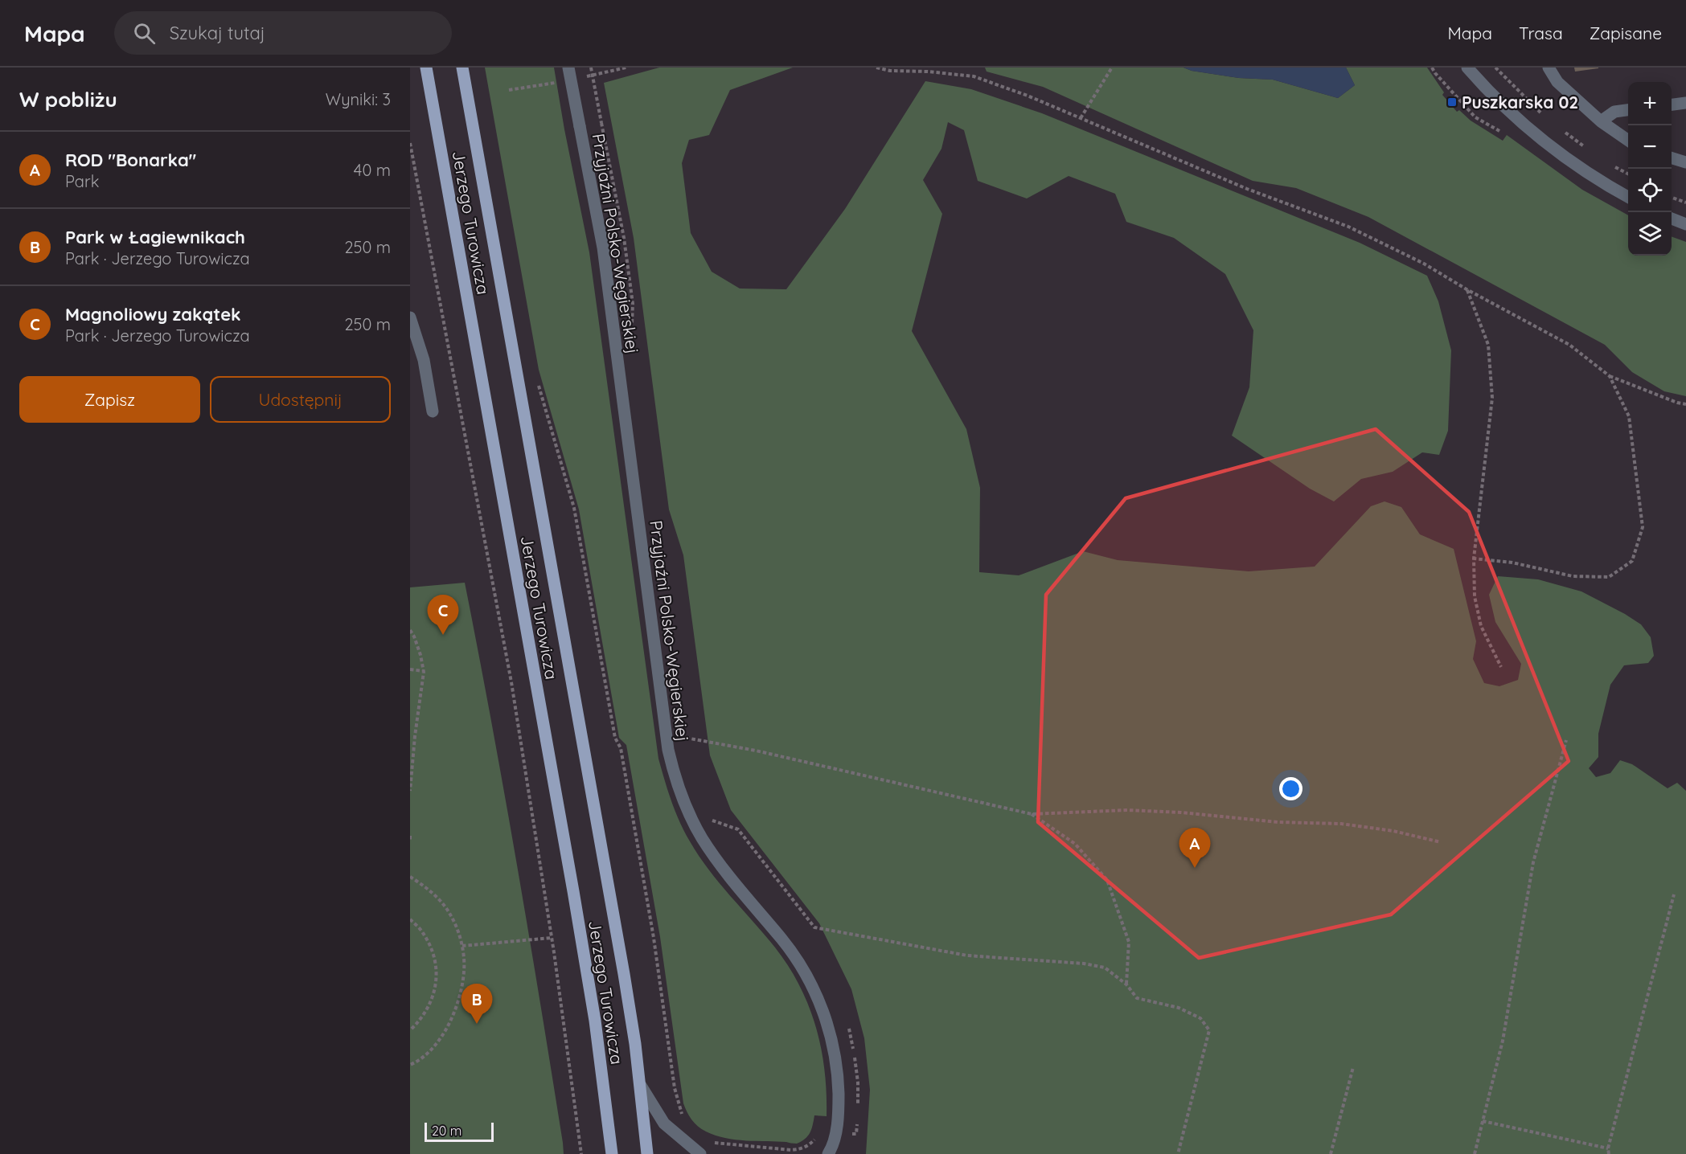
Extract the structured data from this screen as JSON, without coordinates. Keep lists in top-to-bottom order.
{
  "streets": {
    "main road": ["Jerzego Turowicza"],
    "street": ["Przyjaźni Polsko-Węgierskiej"]
  },
  "places": {
    "transit": ["Puszkarska 02"]
  },
  "scale_bar": "20 m",
  "page": {
    "header": "Mapa",
    "search": "Szukaj tutaj",
    "nav": ["Mapa", "Trasa", "Zapisane"],
    "heading": ["W pobliżu", "Wyniki: 3"],
    "map_buttons": ["+", "−"],
    "list": [
      {
        "mark": "A",
        "name": "ROD \"Bonarka\"",
        "note": "Park",
        "value": "40 m"
      },
      {
        "mark": "B",
        "name": "Park w Łagiewnikach",
        "note": "Park · Jerzego Turowicza",
        "value": "250 m"
      },
      {
        "mark": "C",
        "name": "Magnoliowy zakątek",
        "note": "Park · Jerzego Turowicza",
        "value": "250 m"
      }
    ],
    "buttons": ["Zapisz", "Udostępnij"],
    "pins": ["C", "A", "B"],
    "scale": "20 m"
  }
}
